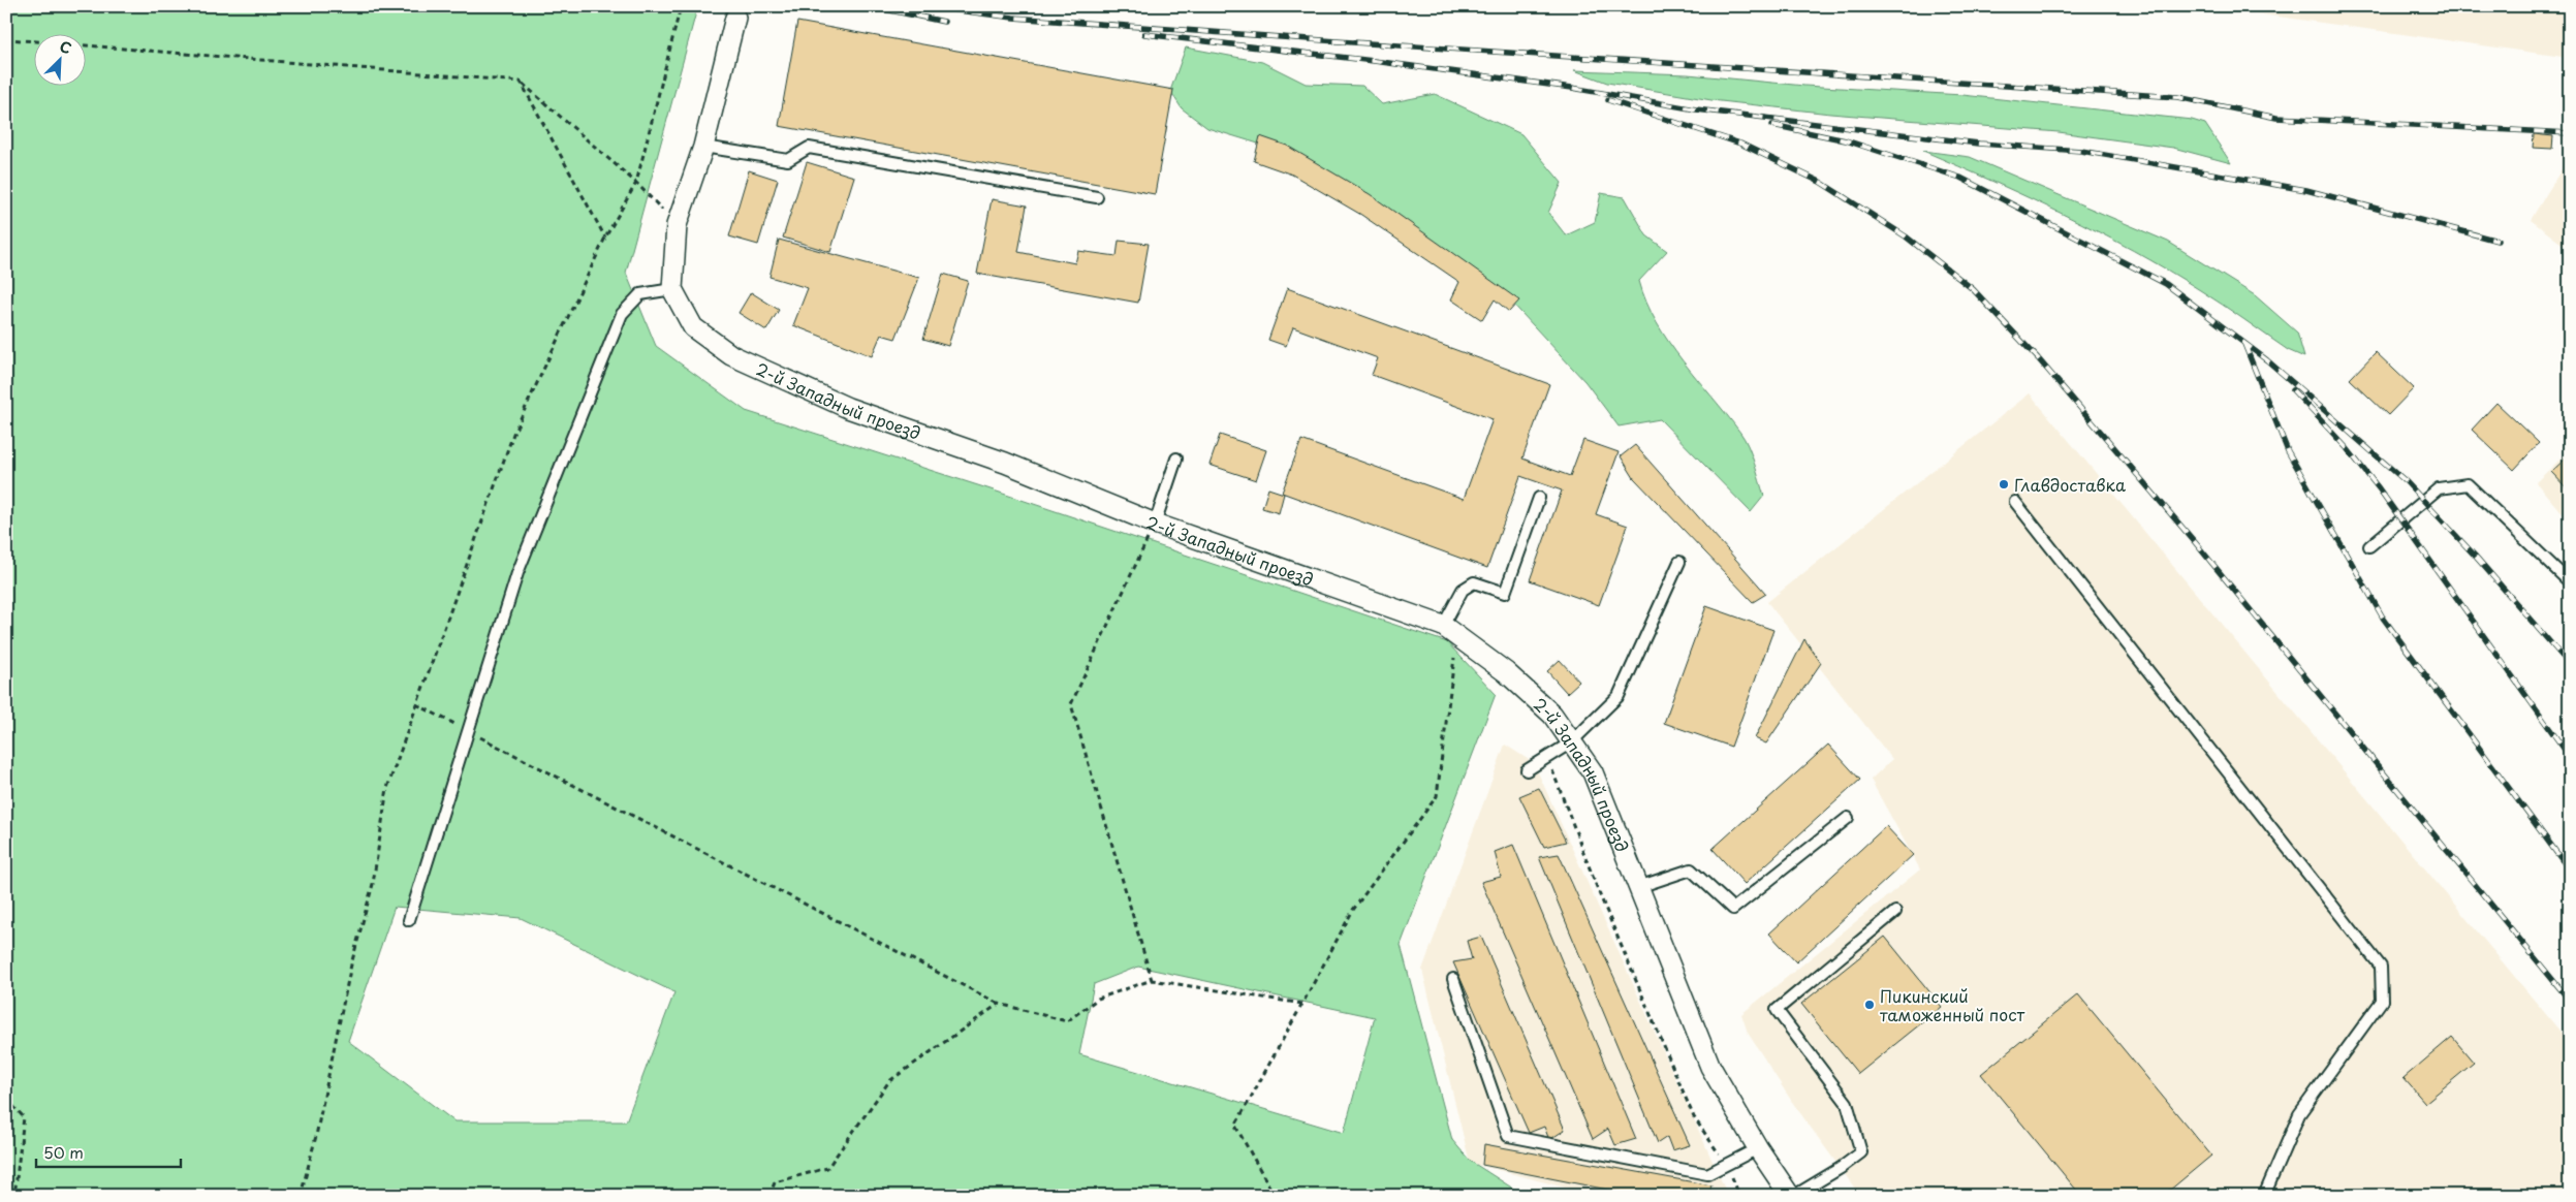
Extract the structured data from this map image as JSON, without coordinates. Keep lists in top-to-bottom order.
{
  "streets": {
    "street": ["2-й Западный проезд"]
  },
  "places": ["Главдоставка", "Пикинский таможенный пост"],
  "scale_bar": "50 m",
  "north": "top right"
}
